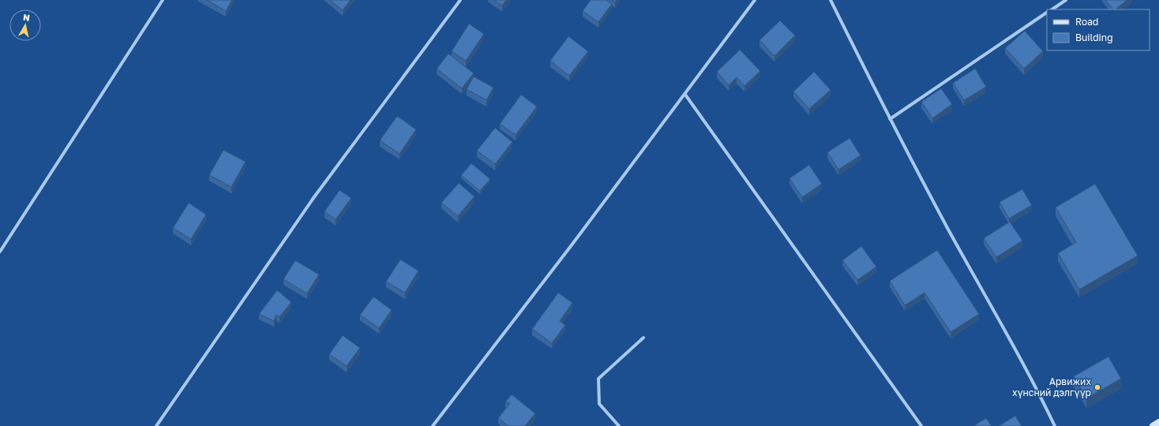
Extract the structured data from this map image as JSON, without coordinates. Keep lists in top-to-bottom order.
{
  "places": ["Арвижих хүнсний дэлгүүр"],
  "legend": ["Road", "Building"],
  "north": "top"
}
